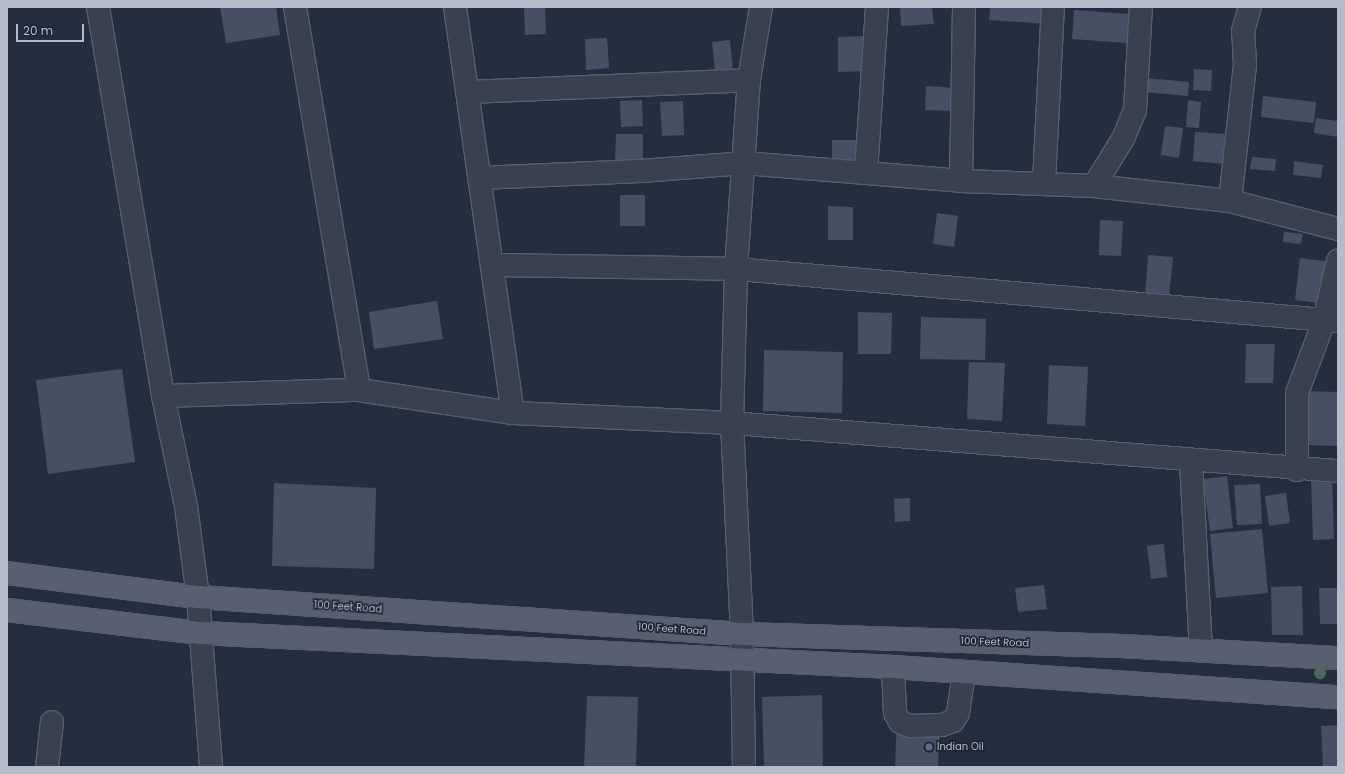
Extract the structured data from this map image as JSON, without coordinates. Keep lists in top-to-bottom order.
{
  "streets": {
    "main road": ["100 Feet Road"]
  },
  "places": ["Indian Oil"],
  "scale_bar": "20 m"
}
